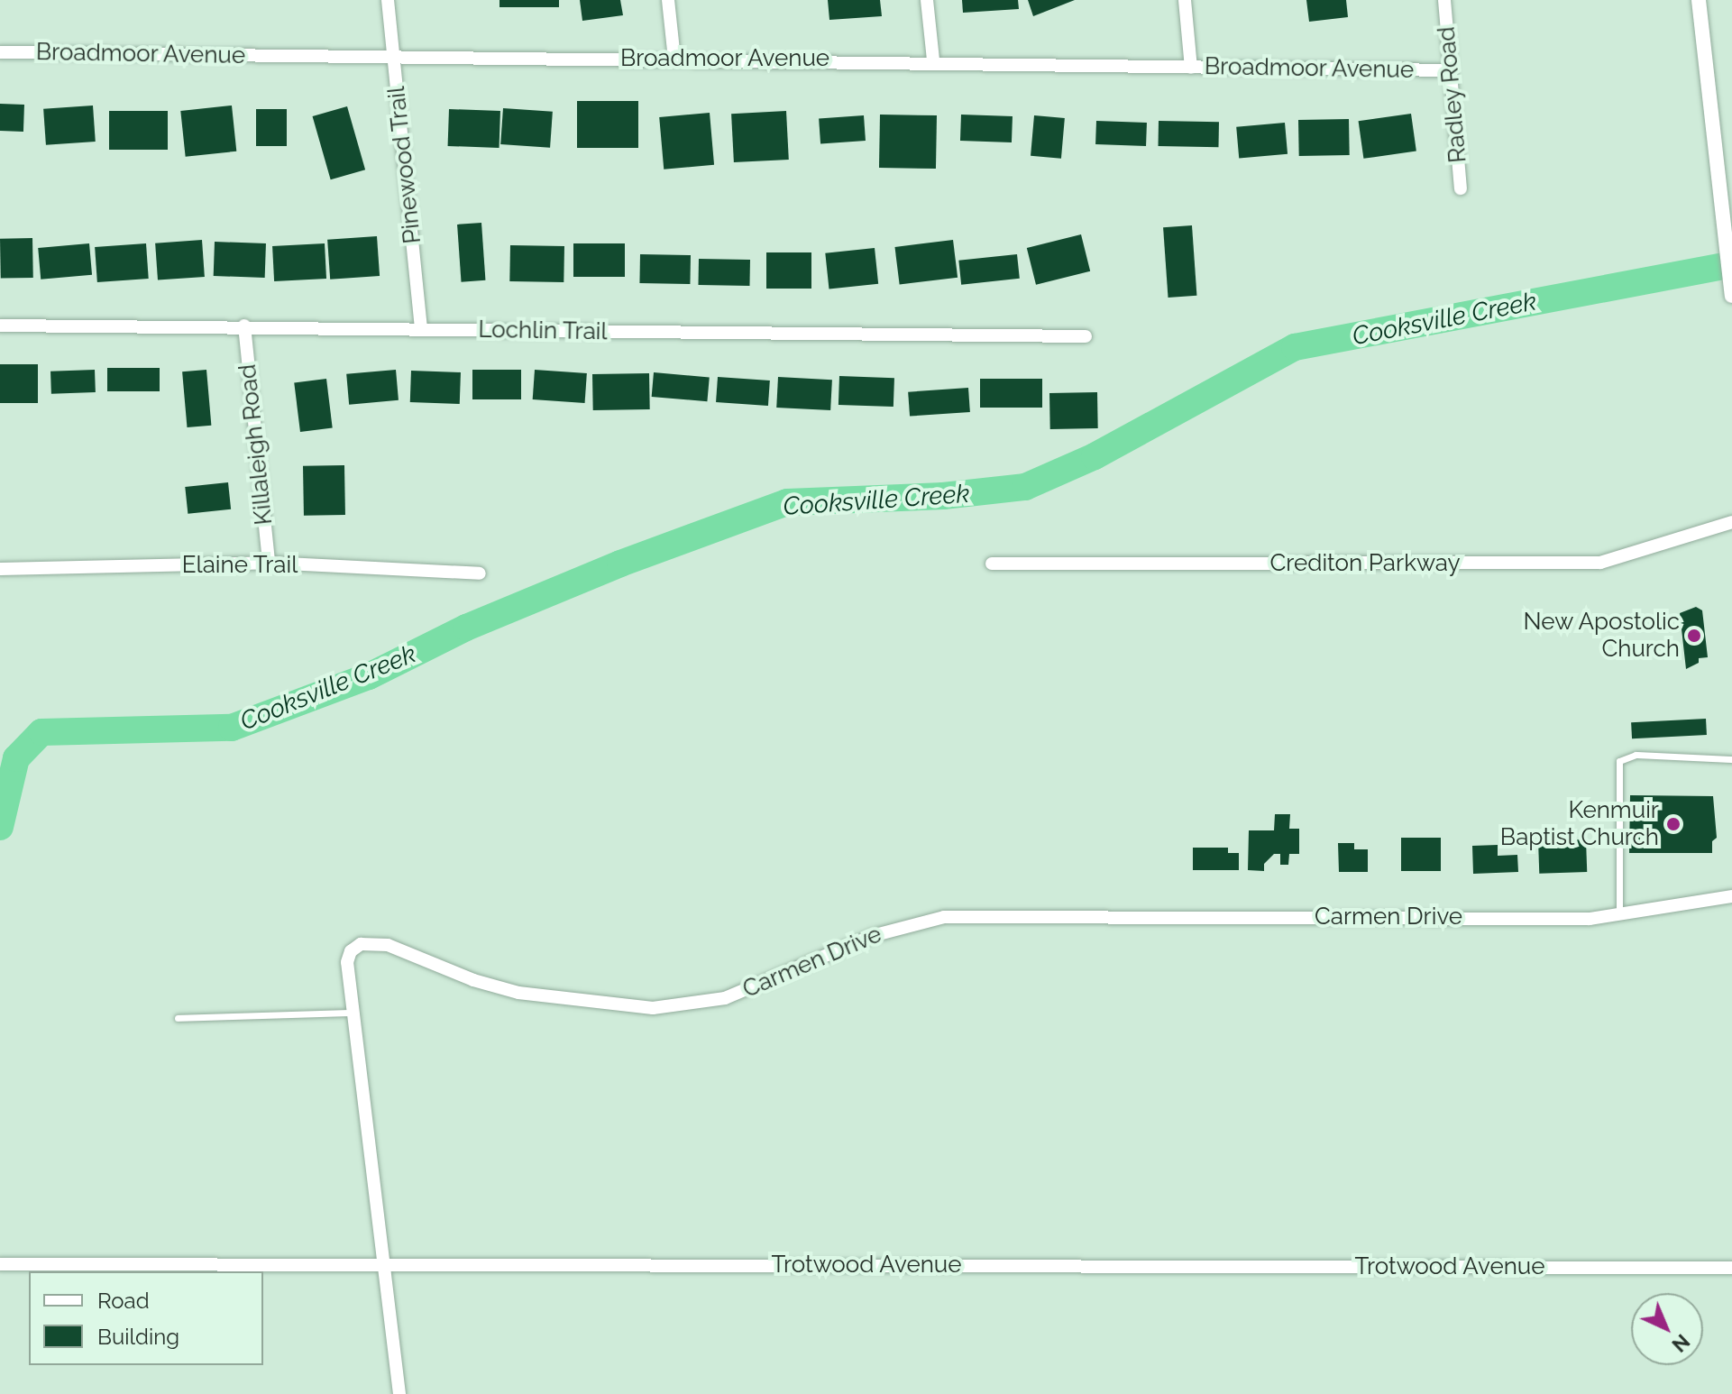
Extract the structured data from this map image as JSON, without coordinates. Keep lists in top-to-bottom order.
{
  "streets": {
    "street": [
      "Broadmoor Avenue",
      "Radley Road",
      "Pinewood Trail",
      "Lochlin Trail",
      "Killaleigh Road",
      "Crediton Parkway",
      "Elaine Trail",
      "Carmen Drive",
      "Trotwood Avenue"
    ]
  },
  "crossings": [
    ["Broadmoor Avenue", "Radley Road"],
    ["Broadmoor Avenue", "Pinewood Trail"],
    ["Pinewood Trail", "Lochlin Trail"],
    ["Lochlin Trail", "Killaleigh Road"],
    ["Killaleigh Road", "Elaine Trail"],
    ["Carmen Drive", "Trotwood Avenue"]
  ],
  "water": ["Cooksville Creek"],
  "places": ["New Apostolic Church", "Kenmuir Baptist Church"],
  "legend": ["Road", "Building"],
  "north": "bottom right"
}
